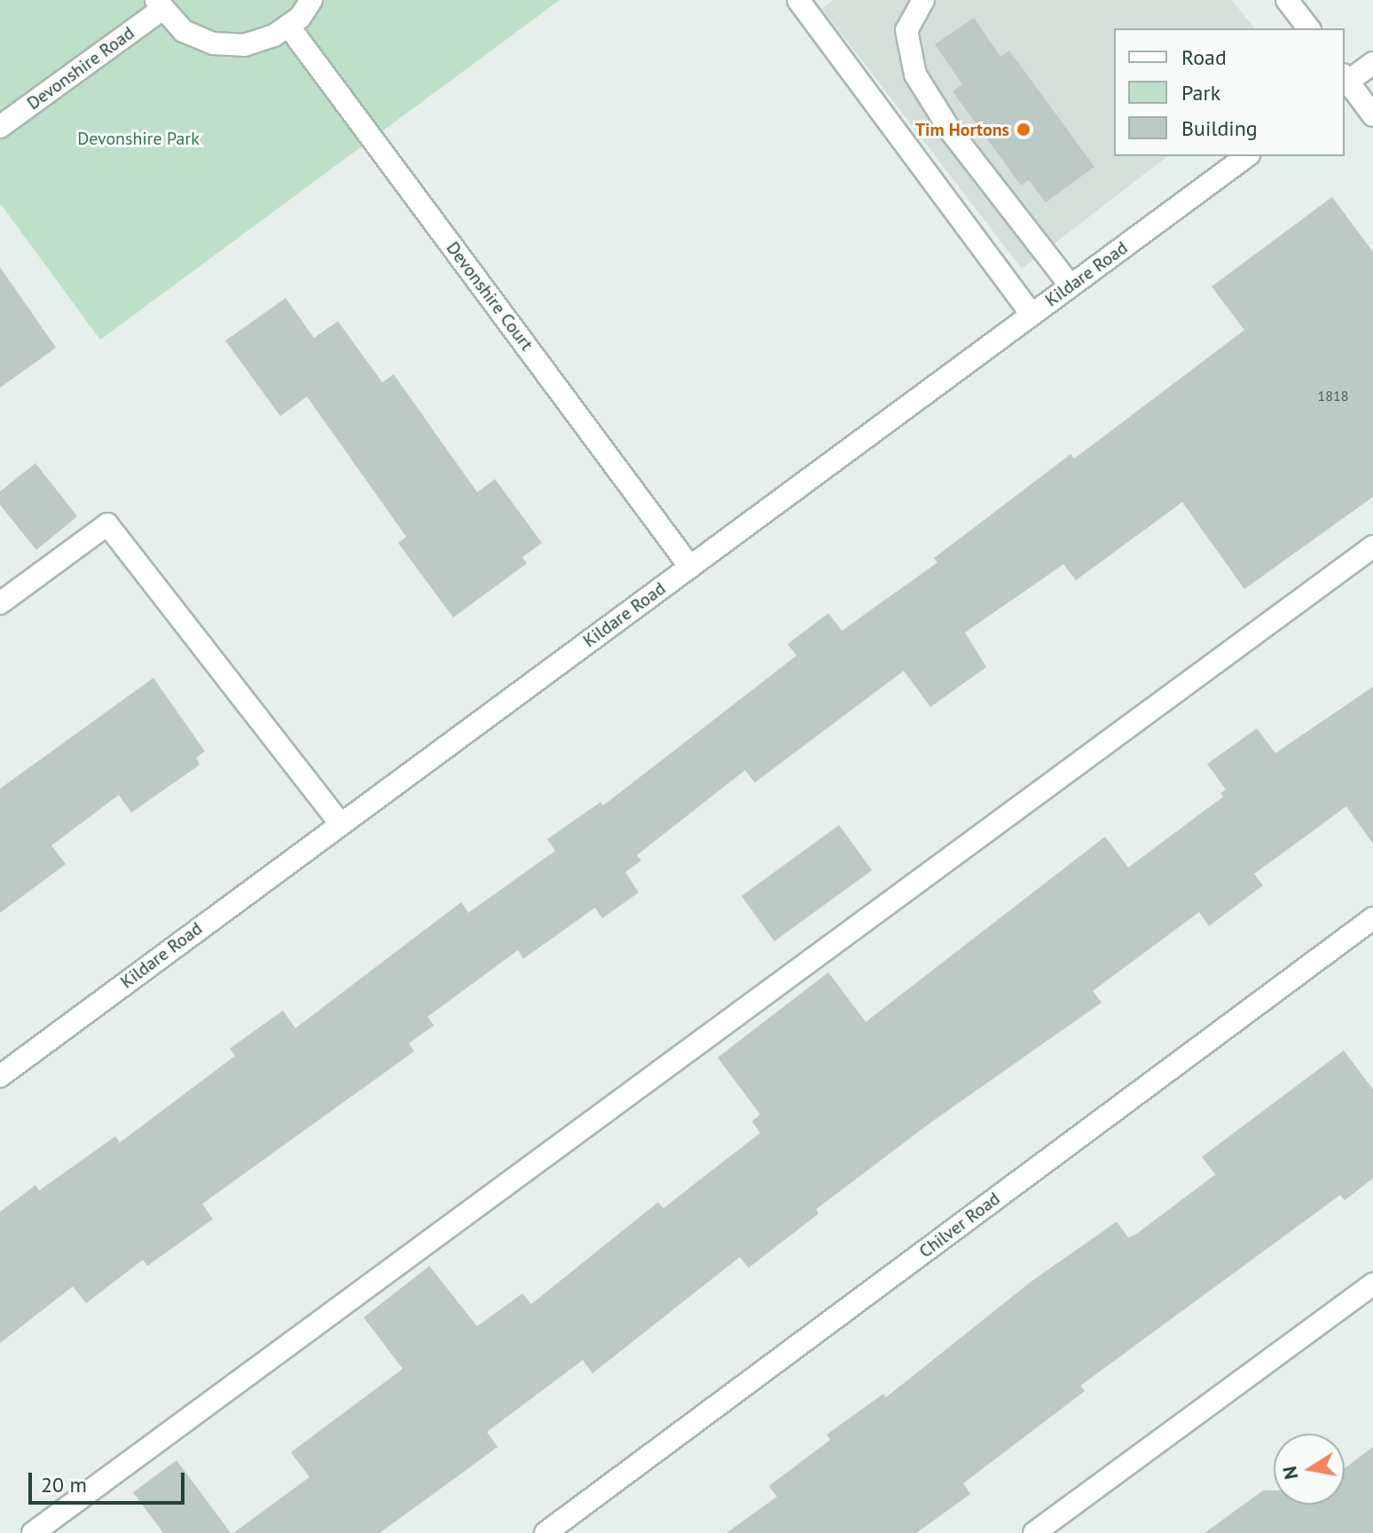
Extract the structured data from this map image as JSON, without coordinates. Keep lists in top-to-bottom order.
{
  "streets": {
    "street": [
      "Devonshire Road",
      "Kildare Road",
      "Devonshire Court",
      "Chilver Road"
    ]
  },
  "crossings": [
    ["Kildare Road", "Devonshire Court"]
  ],
  "parks": ["Devonshire Park"],
  "places": ["Tim Hortons"],
  "house_numbers": ["1818"],
  "legend": ["Road", "Park", "Building"],
  "scale_bar": "20 m",
  "north": "left"
}
